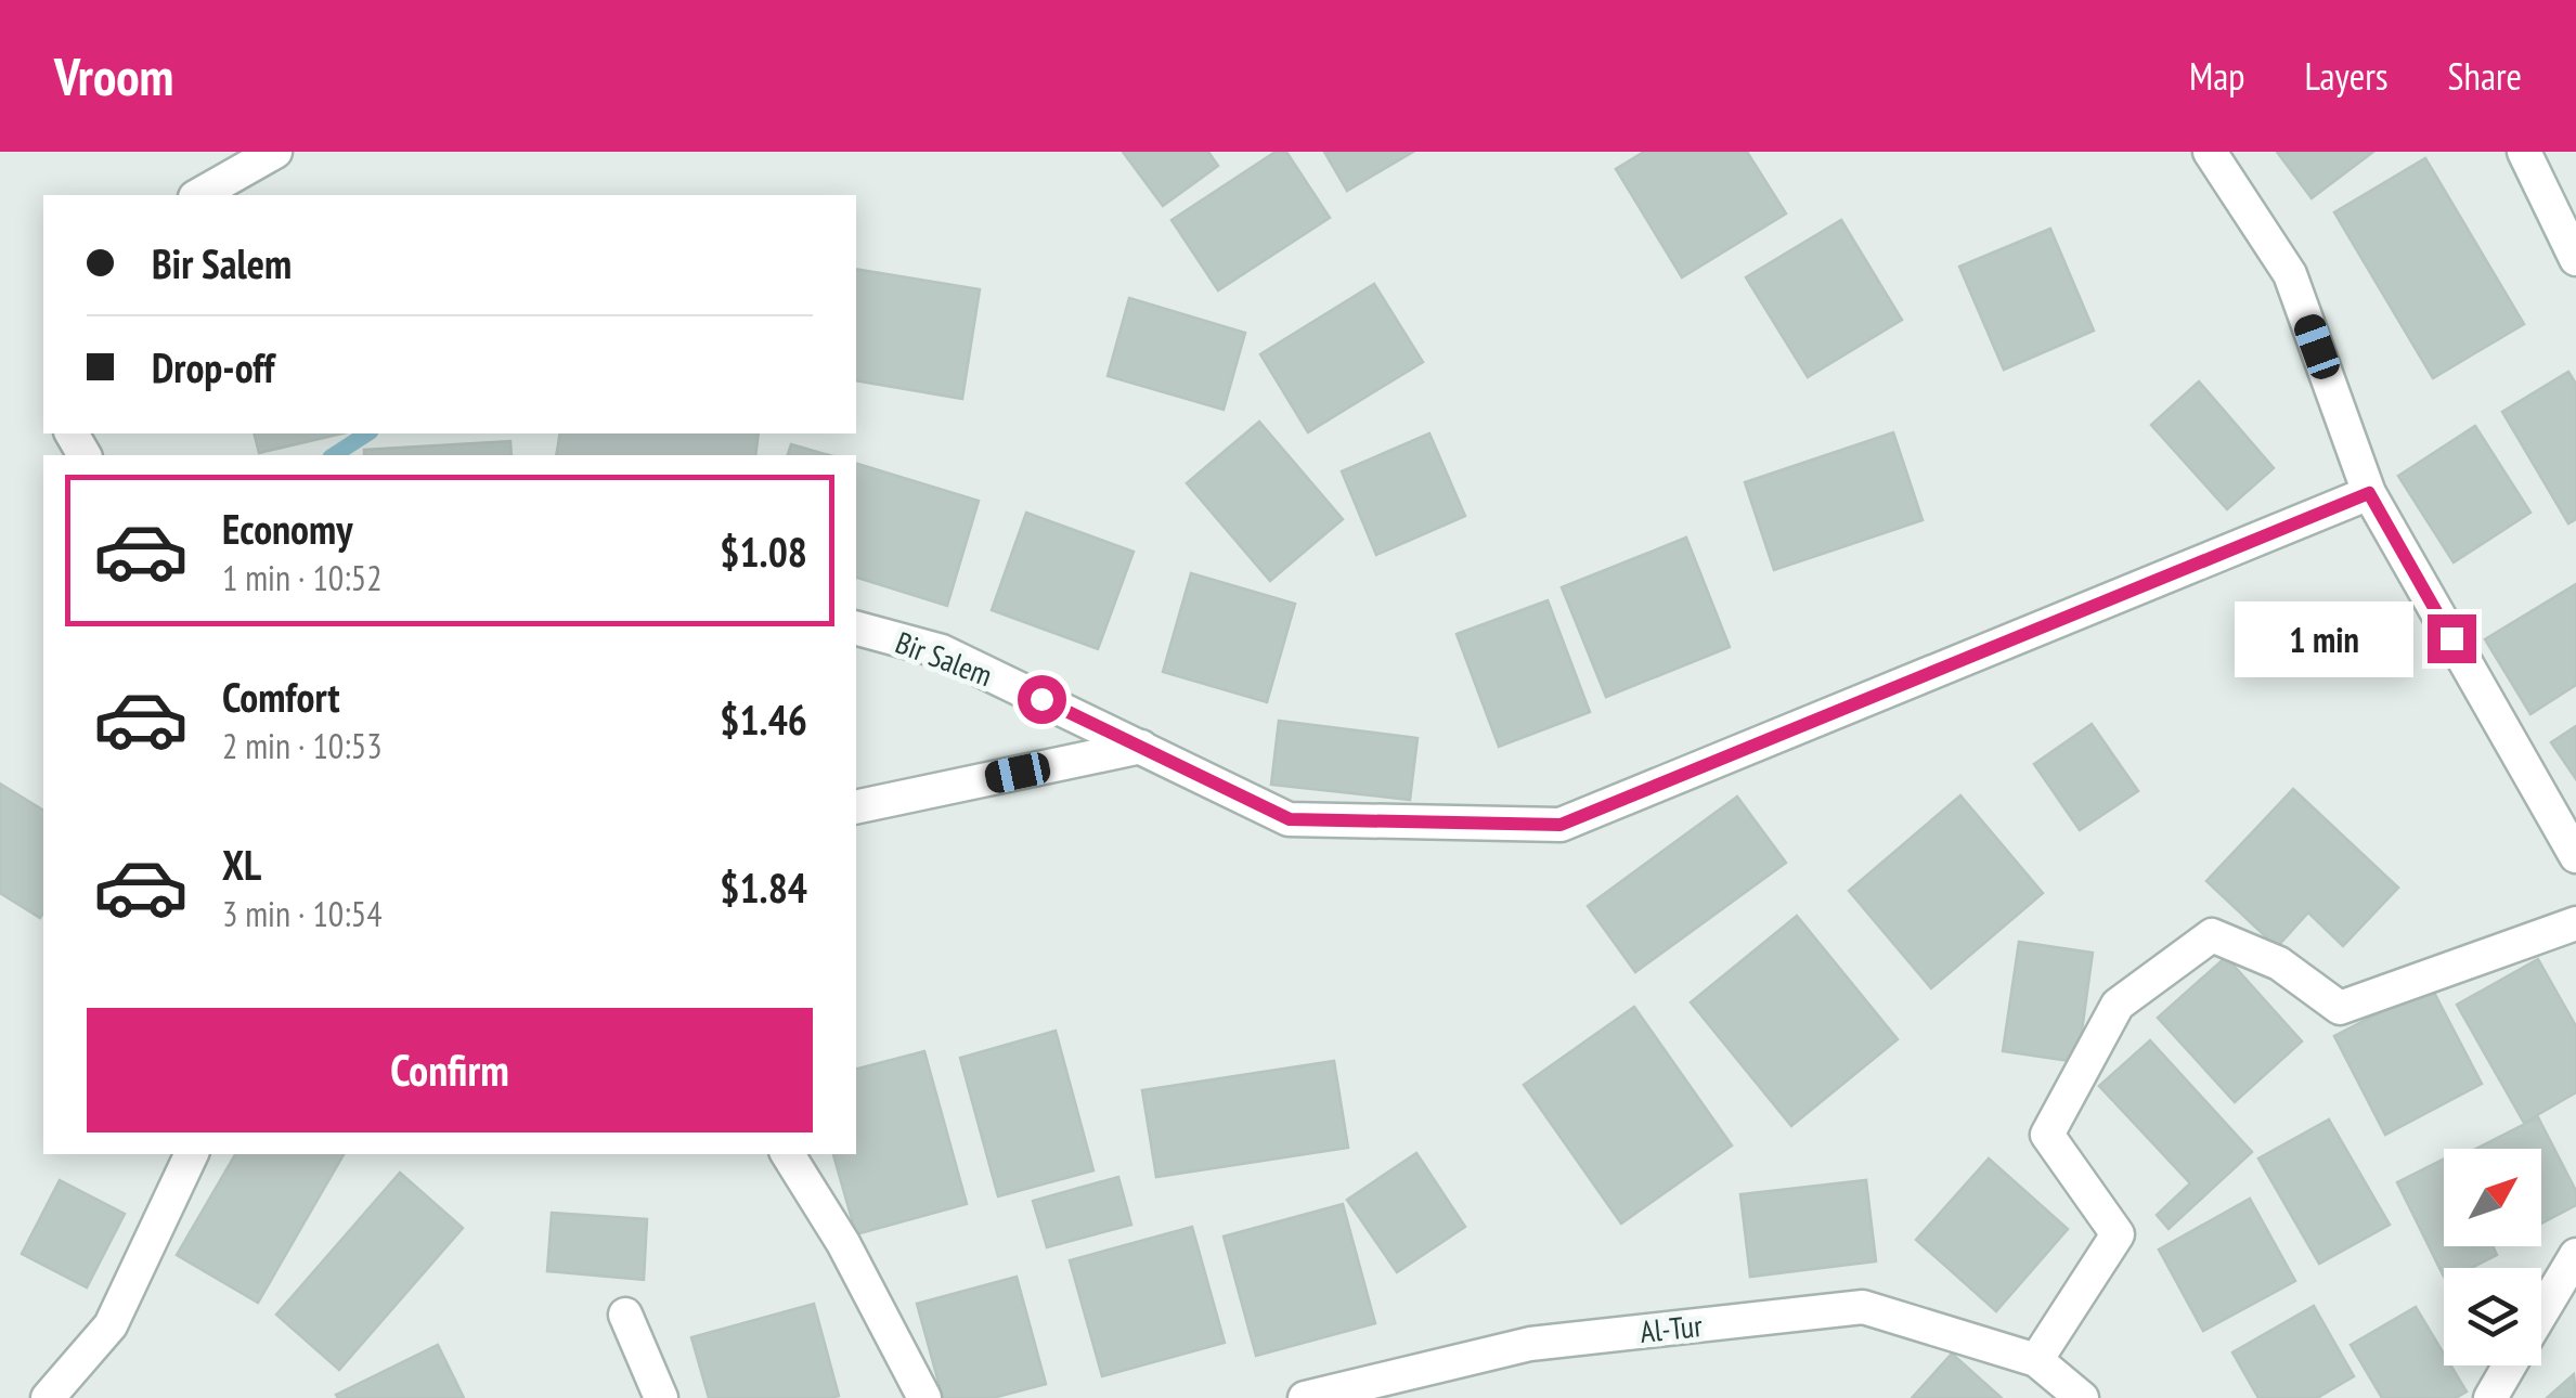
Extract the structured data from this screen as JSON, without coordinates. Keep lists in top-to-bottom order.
{
  "streets": {
    "street": ["Bir Salem", "Al-Tur"]
  },
  "north": "top right",
  "page": {
    "header": "Vroom",
    "nav": ["Map", "Layers", "Share"],
    "banner": ["Bir Salem", "Drop-off"],
    "list": [
      {
        "name": "Economy",
        "note": "1 min · 10:52",
        "value": "$1.08"
      },
      {
        "name": "Comfort",
        "note": "2 min · 10:53",
        "value": "$1.46"
      },
      {
        "name": "XL",
        "note": "3 min · 10:54",
        "value": "$1.84"
      }
    ],
    "bubble": "1 min",
    "buttons": "Confirm"
  }
}
